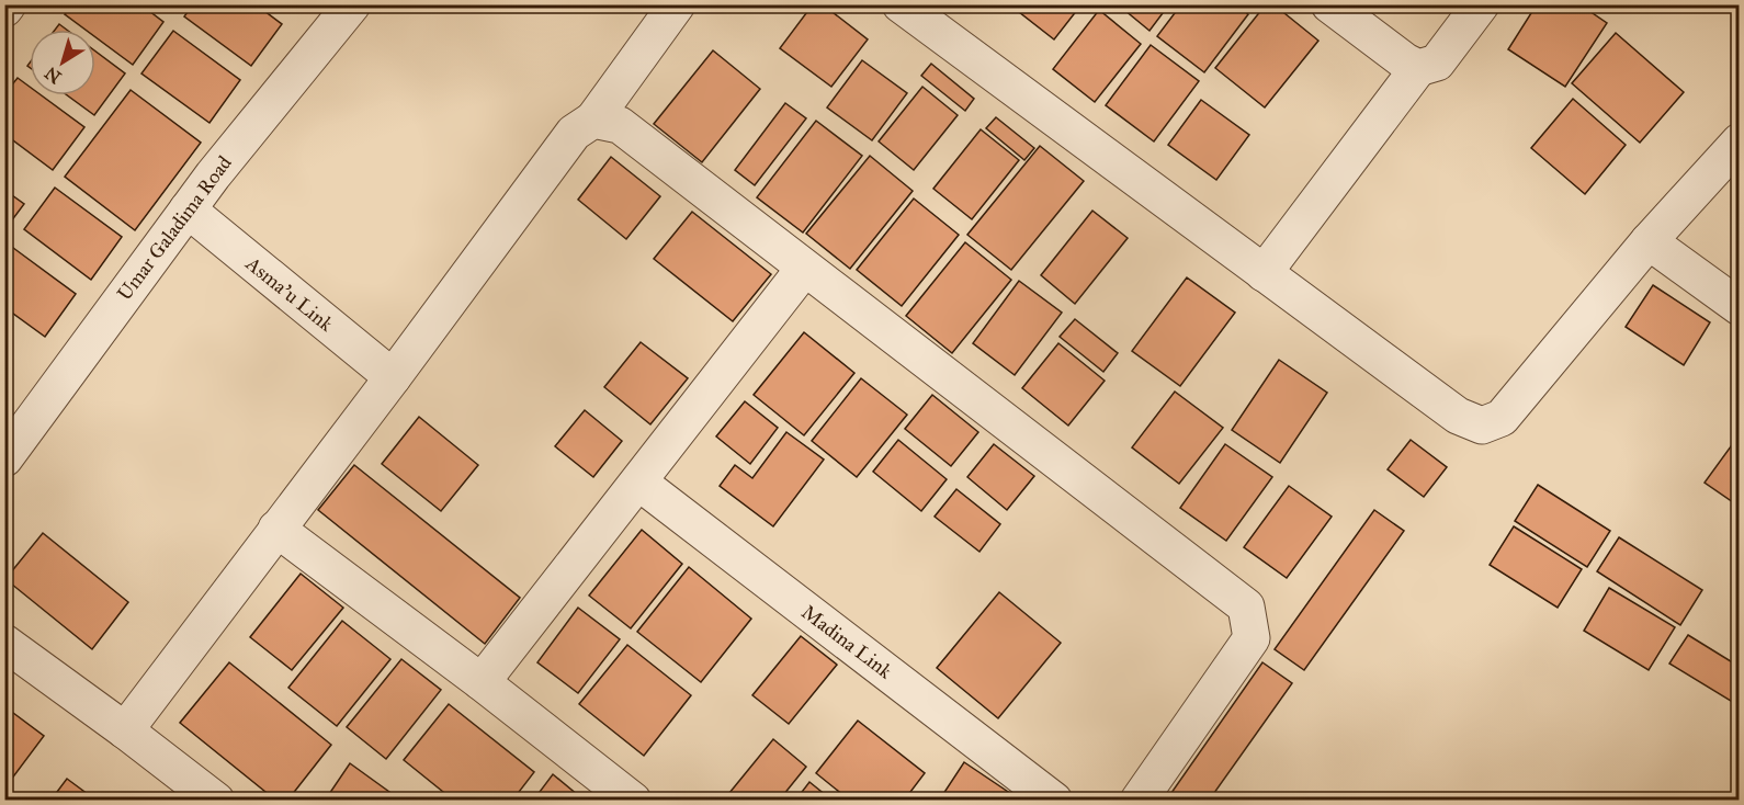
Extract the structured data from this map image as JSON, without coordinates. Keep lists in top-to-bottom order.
{
  "streets": {
    "street": ["Umar Galadima Road", "Asma'u Link", "Madina Link"]
  },
  "crossings": [
    ["Umar Galadima Road", "Asma'u Link"]
  ],
  "north": "bottom left"
}
